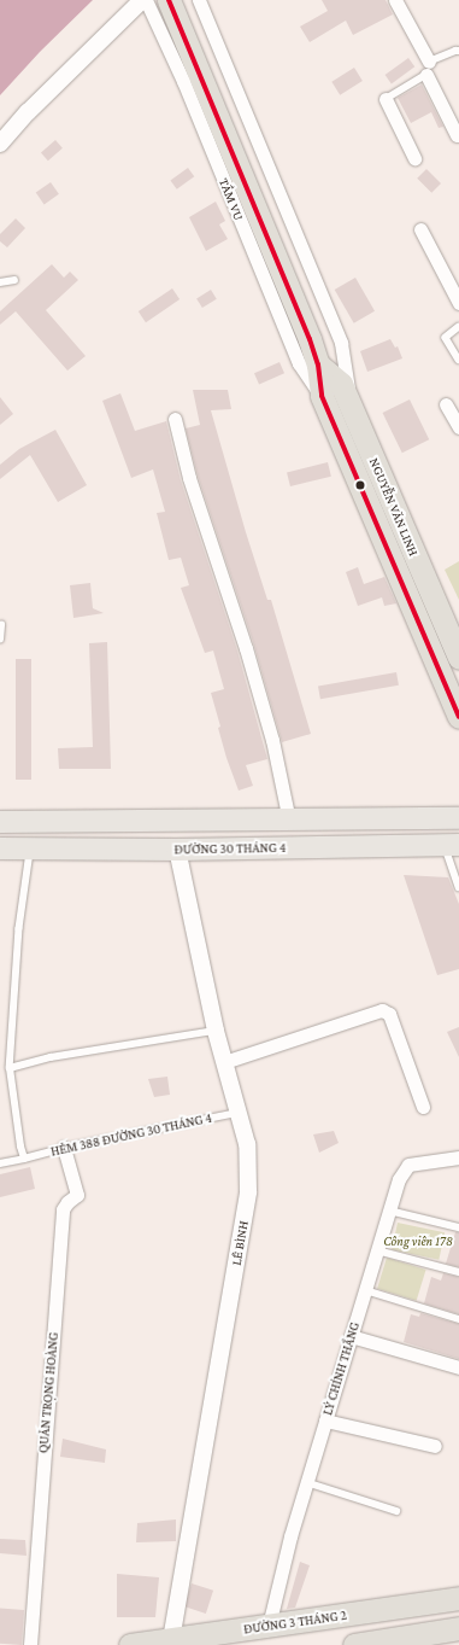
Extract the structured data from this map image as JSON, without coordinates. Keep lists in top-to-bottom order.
{
  "streets": {
    "highway": ["NGUYỄN VĂN LINH", "ĐƯỜNG 3 THÁNG 2"],
    "main road": ["ĐƯỜNG 30 THÁNG 4"],
    "street": [
      "TẦM VU",
      "LÊ BÌNH",
      "LÝ CHÍNH THẮNG",
      "QUẢN TRỌNG HOÀNG"
    ],
    "lane": ["HẺM 388 ĐƯỜNG 30 THÁNG 4"]
  },
  "crossings": [
    ["TẦM VU", "NGUYỄN VĂN LINH"],
    ["ĐƯỜNG 30 THÁNG 4", "LÊ BÌNH"],
    ["HẺM 388 ĐƯỜNG 30 THÁNG 4", "LÊ BÌNH"],
    ["HẺM 388 ĐƯỜNG 30 THÁNG 4", "QUẢN TRỌNG HOÀNG"],
    ["LÊ BÌNH", "ĐƯỜNG 3 THÁNG 2"],
    ["LÝ CHÍNH THẮNG", "ĐƯỜNG 3 THÁNG 2"]
  ],
  "parks": ["Công viên 178"]
}
